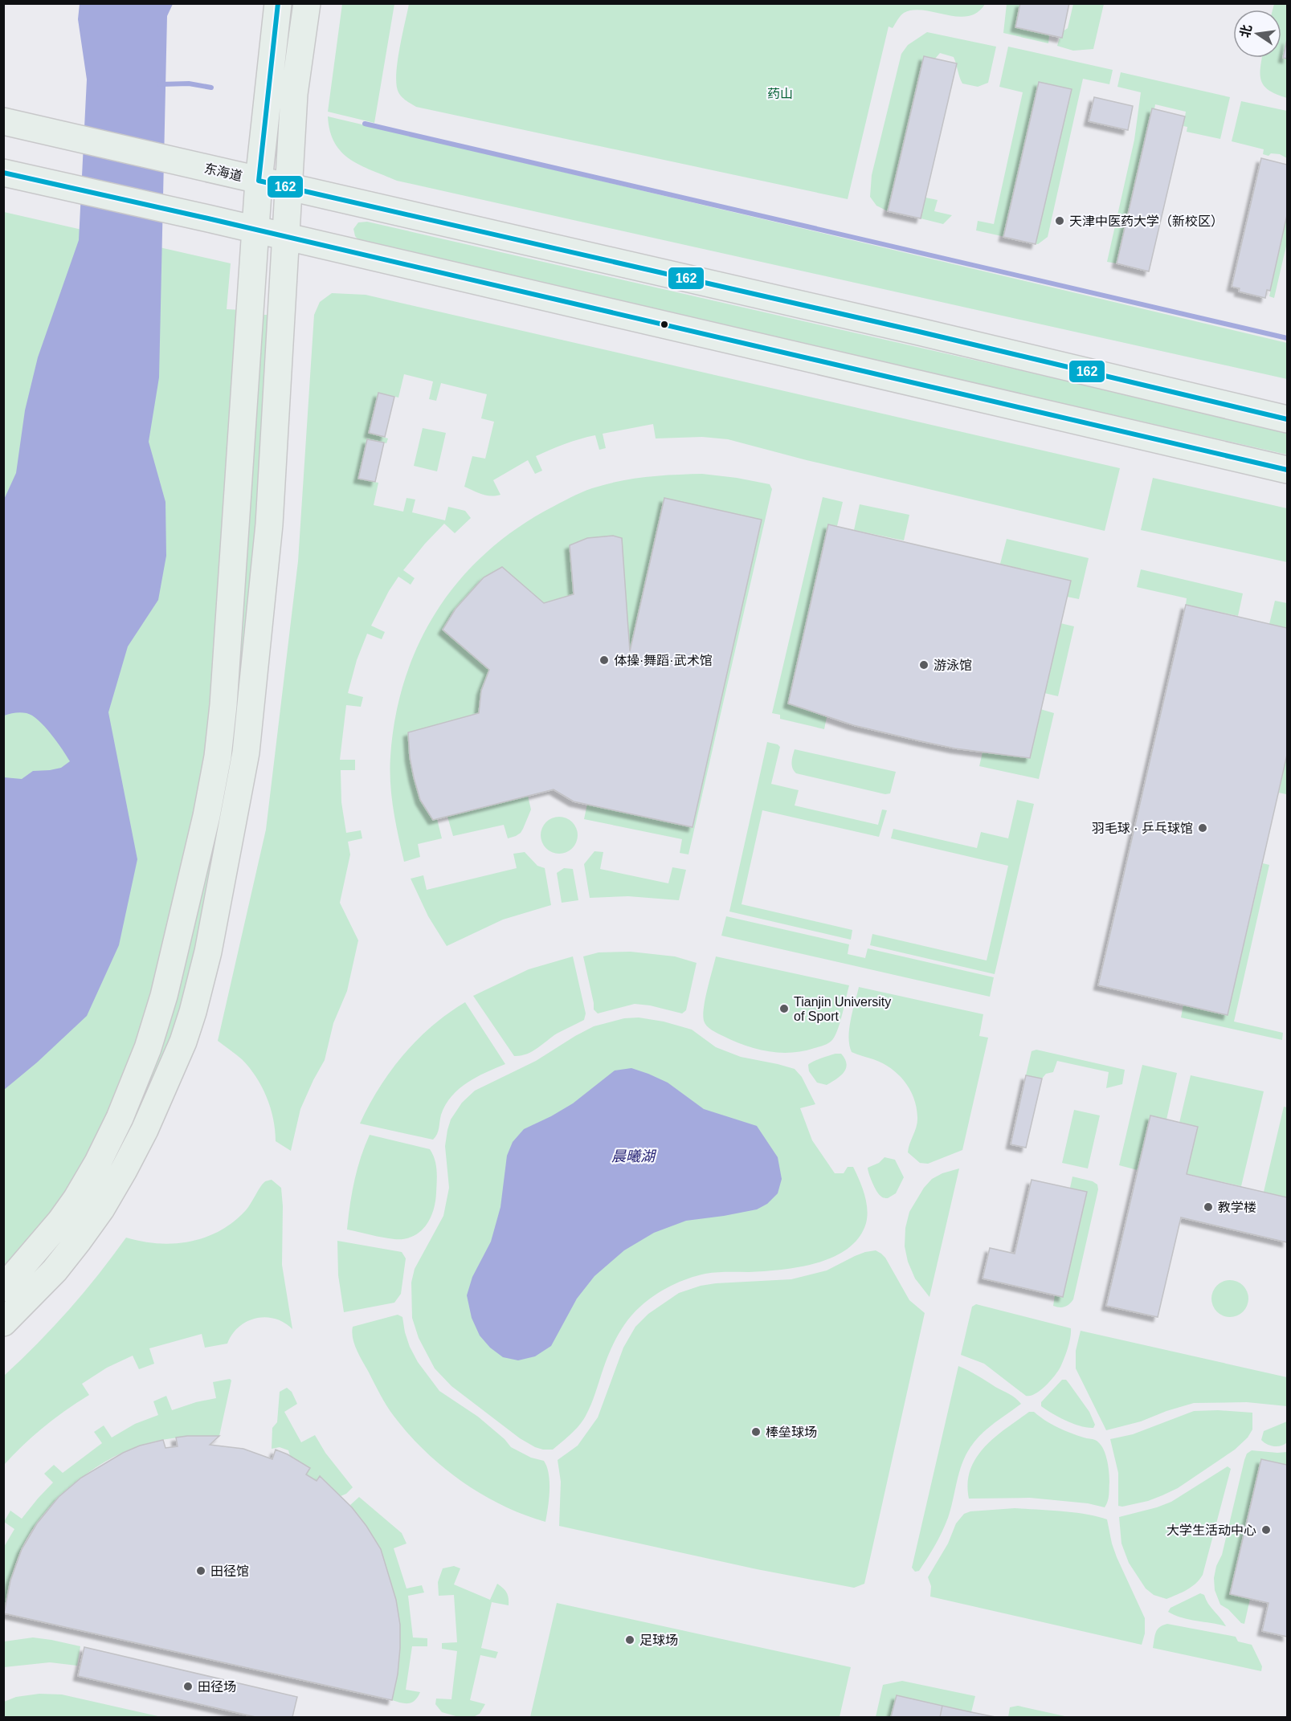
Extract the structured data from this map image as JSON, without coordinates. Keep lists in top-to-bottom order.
{
  "streets": {
    "main road": ["东海道"]
  },
  "water": ["晨曦湖"],
  "parks": ["药山"],
  "places": [
    "天津中医药大学（新校区）",
    "体操·舞蹈·武术馆",
    "游泳馆",
    "羽毛球 · 乒乓球馆",
    "Tianjin University of Sport",
    "教学楼",
    "棒垒球场",
    "大学生活动中心",
    "田径馆",
    "足球场",
    "田径场"
  ],
  "lines": ["transit line 162"],
  "north": "left"
}
